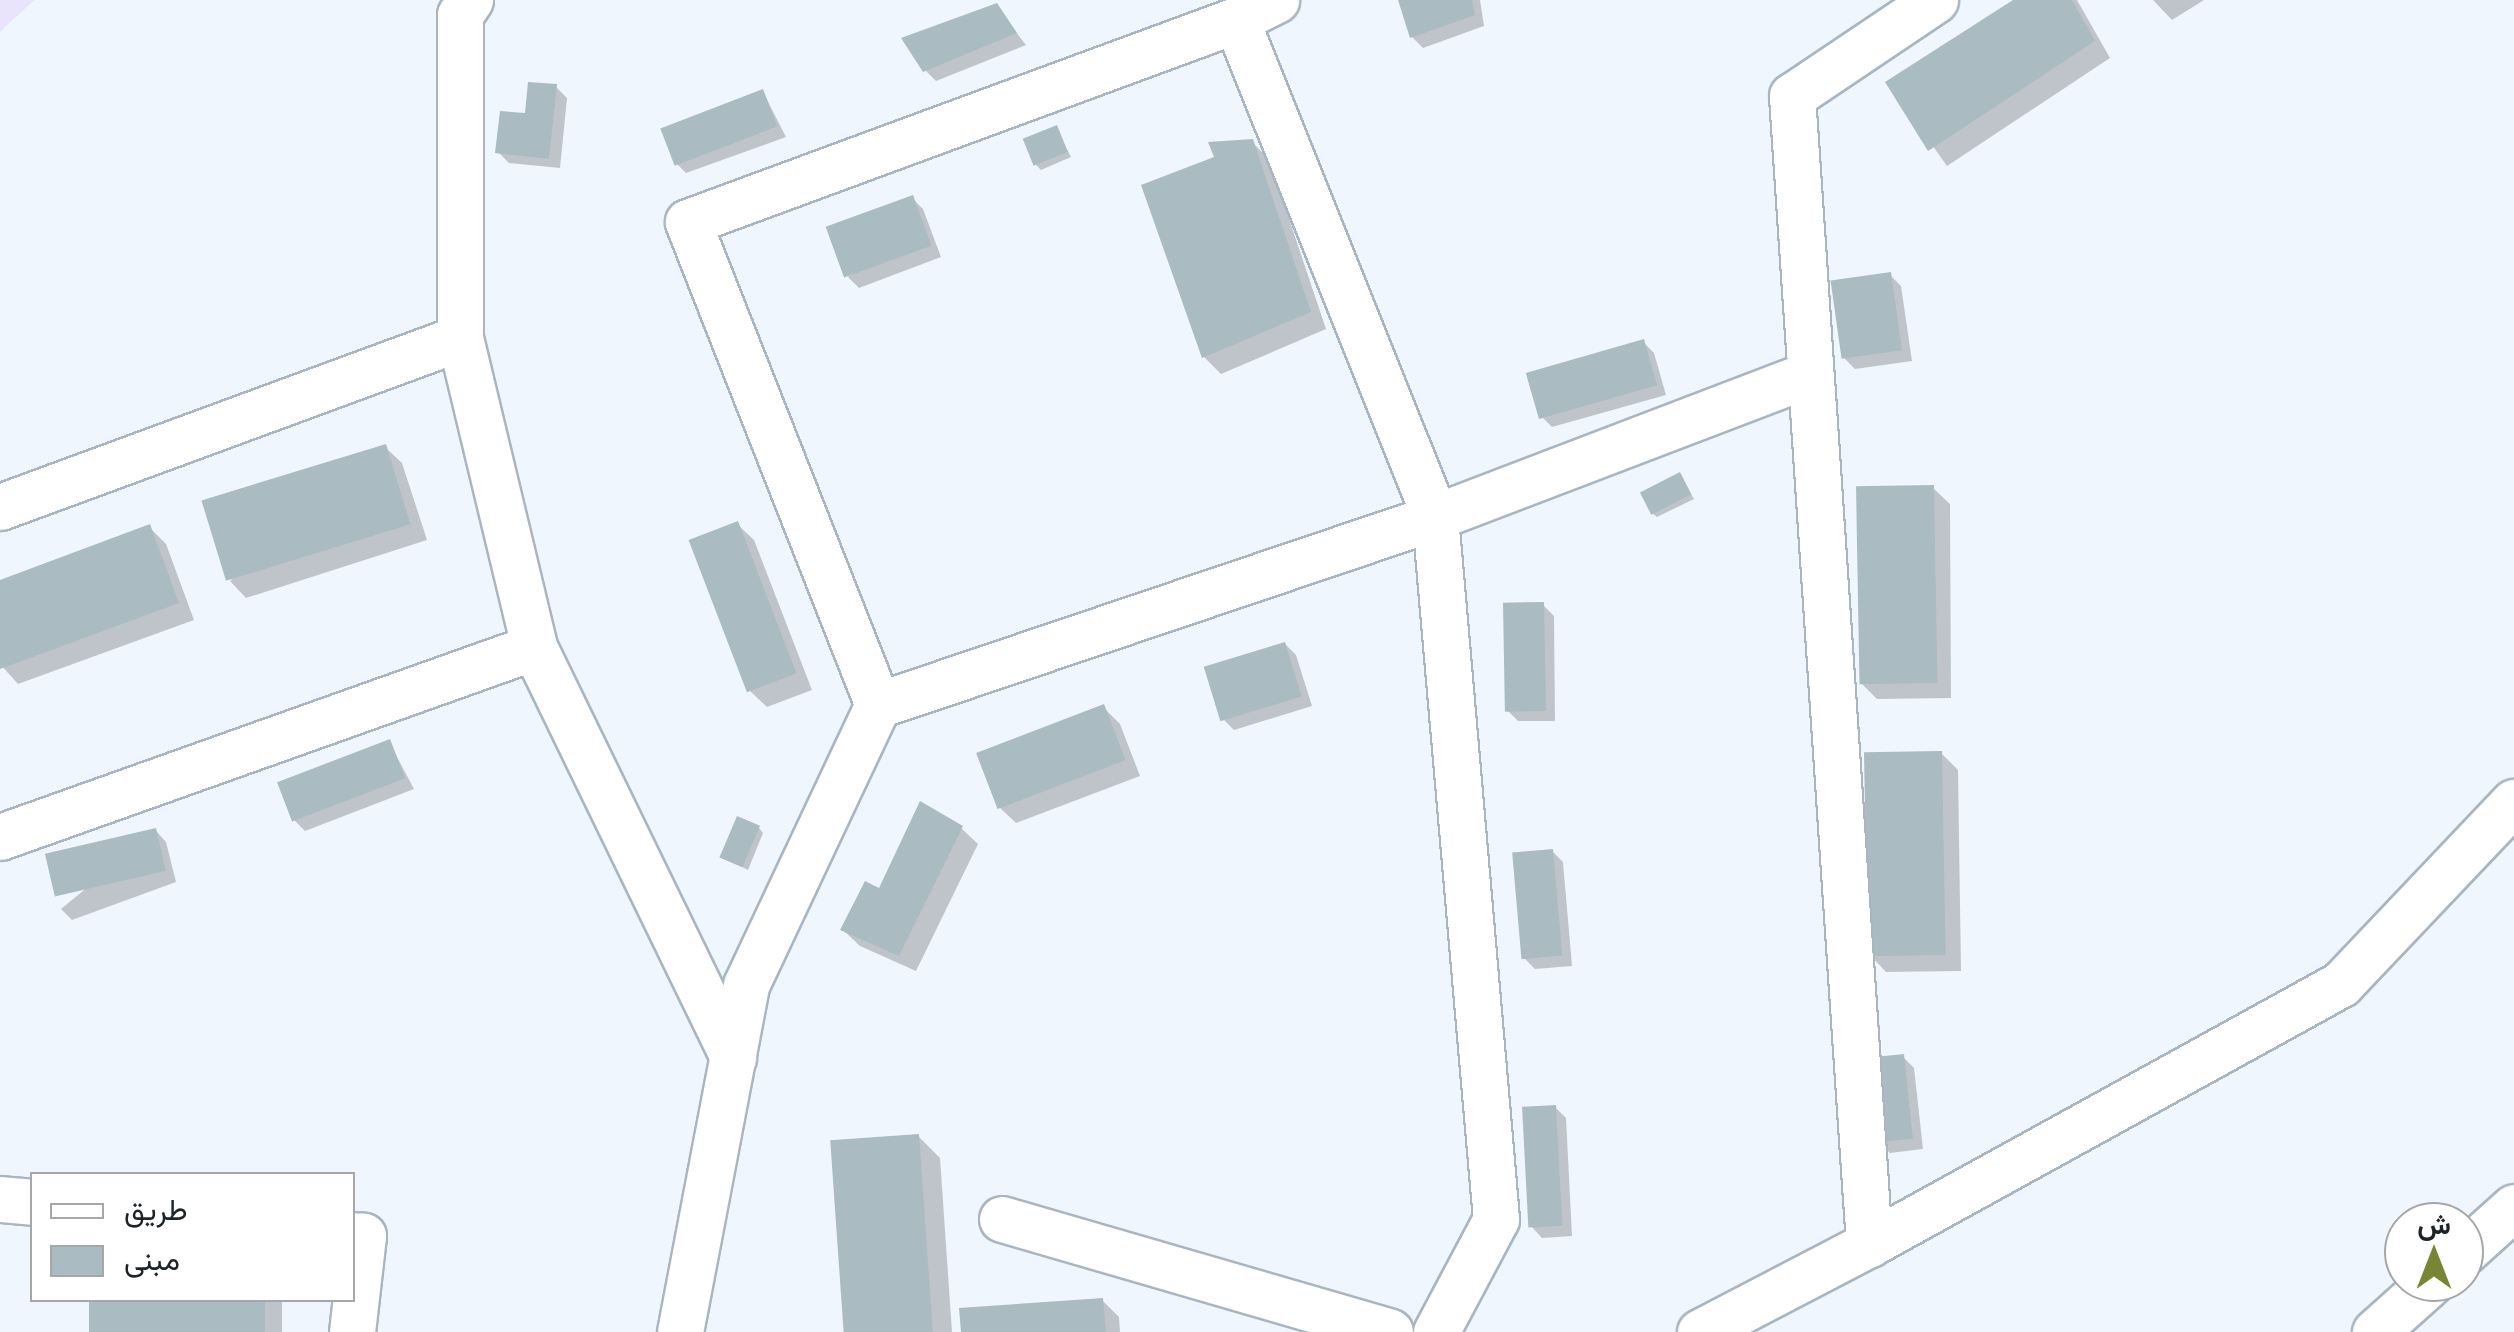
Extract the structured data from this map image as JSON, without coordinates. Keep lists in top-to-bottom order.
{
  "legend": ["طريق", "مبنى"],
  "north": "top"
}
